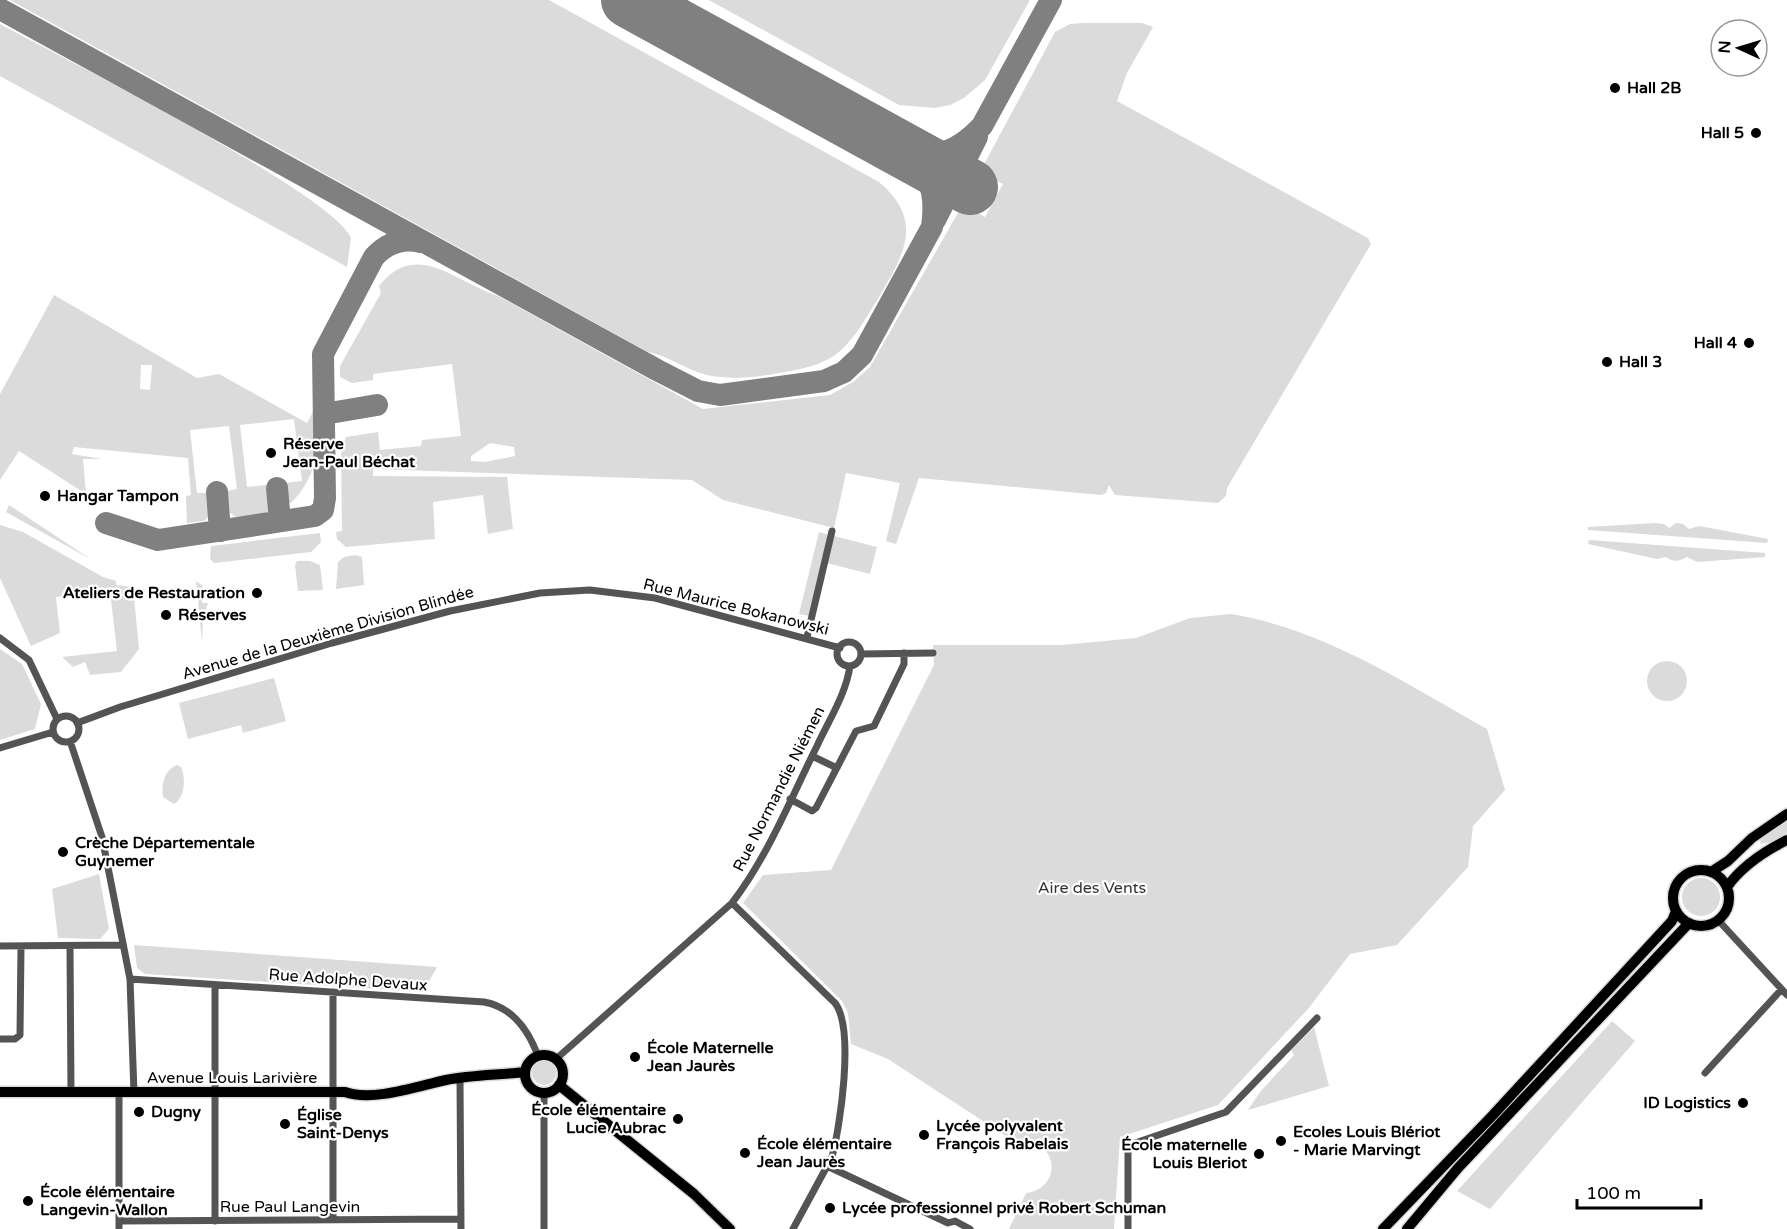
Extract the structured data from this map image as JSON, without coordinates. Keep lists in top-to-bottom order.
{
  "streets": {
    "main road": ["Avenue Louis Larivière"],
    "street": [
      "Rue Maurice Bokanowski",
      "Avenue de la Deuxième Division Blindée",
      "Rue Normandie Niémen",
      "Rue Adolphe Devaux",
      "Rue Paul Langevin"
    ]
  },
  "crossings": [
    ["Rue Maurice Bokanowski", "Avenue de la Deuxième Division Blindée"],
    ["Rue Maurice Bokanowski", "Rue Normandie Niémen"],
    ["Rue Normandie Niémen", "Rue Adolphe Devaux"],
    ["Rue Normandie Niémen", "Avenue Louis Larivière"],
    ["Rue Adolphe Devaux", "Avenue Louis Larivière"]
  ],
  "parks": ["Aire des Vents"],
  "places": [
    "Hall 2B",
    "Hall 5",
    "Hall 4",
    "Hall 3",
    "Réserve Jean-Paul Béchat",
    "Hangar Tampon",
    "Ateliers de Restauration",
    "Réserves",
    "Crèche Départementale Guynemer",
    "École Maternelle Jean Jaurès",
    "ID Logistics",
    "Dugny",
    "École élémentaire Lucie Aubrac",
    "Église Saint-Denys",
    "Lycée polyvalent François Rabelais",
    "Ecoles Louis Blériot - Marie Marvingt",
    "École élémentaire Jean Jaurès",
    "École maternelle Louis Bleriot",
    "École élémentaire Langevin-Wallon",
    "Lycée professionnel privé Robert Schuman"
  ],
  "scale_bar": "100 m",
  "north": "left"
}
